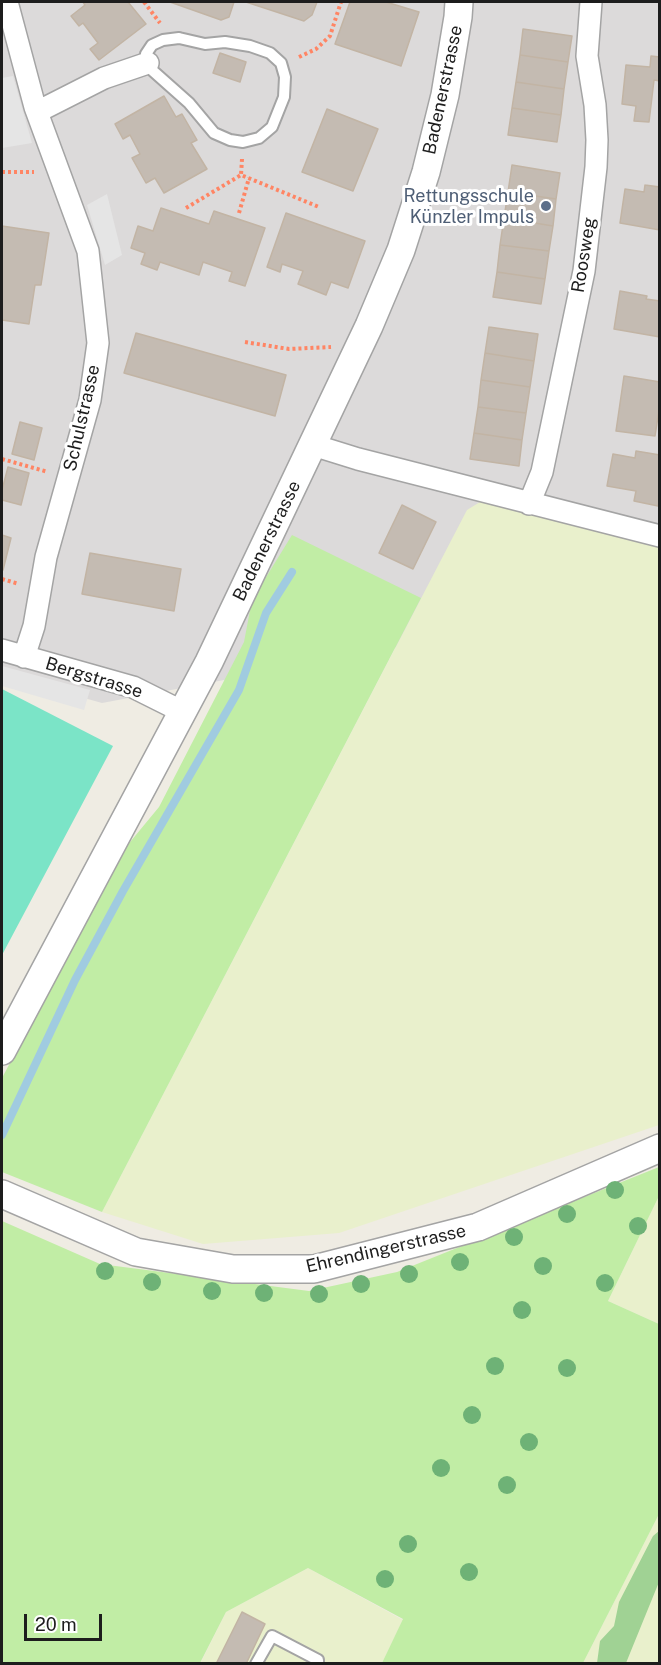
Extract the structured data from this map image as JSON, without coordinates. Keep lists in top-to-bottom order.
{
  "streets": {
    "street": [
      "Badenerstrasse",
      "Roosweg",
      "Schulstrasse",
      "Bergstrasse",
      "Ehrendingerstrasse"
    ]
  },
  "crossings": [
    ["Badenerstrasse", "Bergstrasse"],
    ["Schulstrasse", "Bergstrasse"]
  ],
  "places": ["Rettungsschule Künzler Impuls"],
  "scale_bar": "20 m"
}
